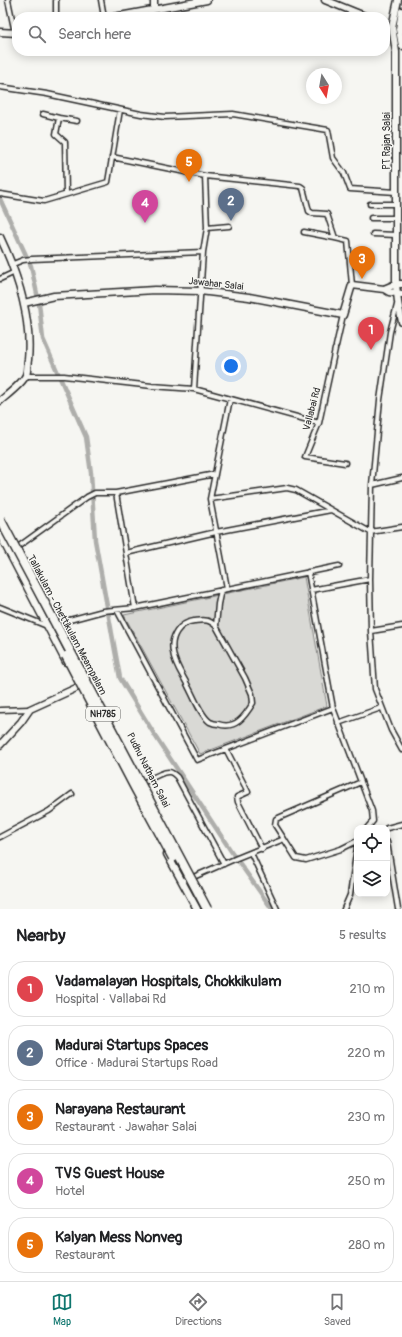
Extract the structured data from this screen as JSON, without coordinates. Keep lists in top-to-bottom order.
{
  "streets": {
    "highway": ["Tallakulam - Chettikulam Meampalam", "NH785"],
    "main road": ["PT Rajan Salai", "Jawahar Salai", "Pudhu Natham Salai"],
    "street": ["Vallabai Rd"]
  },
  "crossings": [
    ["Jawahar Salai", "Vallabai Rd"]
  ],
  "north": "bottom",
  "page": {
    "search": "Search here",
    "pins": [
      "5",
      "2",
      "4",
      "3",
      "1"
    ],
    "heading": ["Nearby", "5 results"],
    "list": [
      {
        "mark": "1",
        "name": "Vadamalayan Hospitals, Chokkikulam",
        "note": "Hospital · Vallabai Rd",
        "value": "210 m"
      },
      {
        "mark": "2",
        "name": "Madurai Startups Spaces",
        "note": "Office · Madurai Startups Road",
        "value": "220 m"
      },
      {
        "mark": "3",
        "name": "Narayana Restaurant",
        "note": "Restaurant · Jawahar Salai",
        "value": "230 m"
      },
      {
        "mark": "4",
        "name": "TVS Guest House",
        "note": "Hotel",
        "value": "250 m"
      },
      {
        "mark": "5",
        "name": "Kalyan Mess Nonveg",
        "note": "Restaurant",
        "value": "280 m"
      }
    ],
    "nav": ["Map", "Directions", "Saved"]
  }
}
